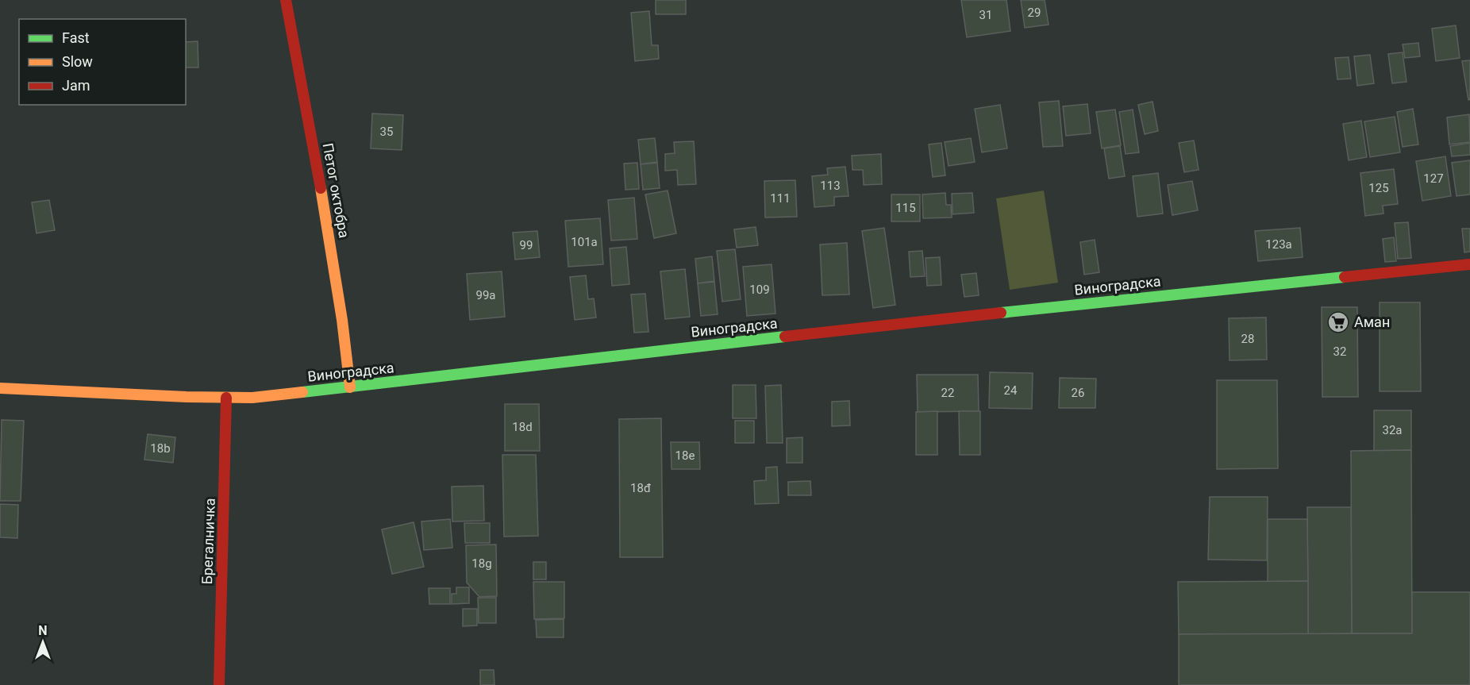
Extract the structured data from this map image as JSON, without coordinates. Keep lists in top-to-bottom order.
{
  "streets": {
    "street": ["Петог октобра", "Виноградска", "Брегалничка"]
  },
  "crossings": [
    ["Петог октобра", "Виноградска"],
    ["Виноградска", "Брегалничка"]
  ],
  "places": {
    "supermarket": ["Аман"]
  },
  "house_numbers": [
    "29",
    "31",
    "35",
    "127",
    "113",
    "125",
    "111",
    "115",
    "101a",
    "123a",
    "99",
    "109",
    "99a",
    "28",
    "32",
    "24",
    "22",
    "26",
    "18d",
    "32a",
    "18b",
    "18e",
    "18đ",
    "18g"
  ],
  "legend": ["Fast", "Slow", "Jam"],
  "north": "top"
}
